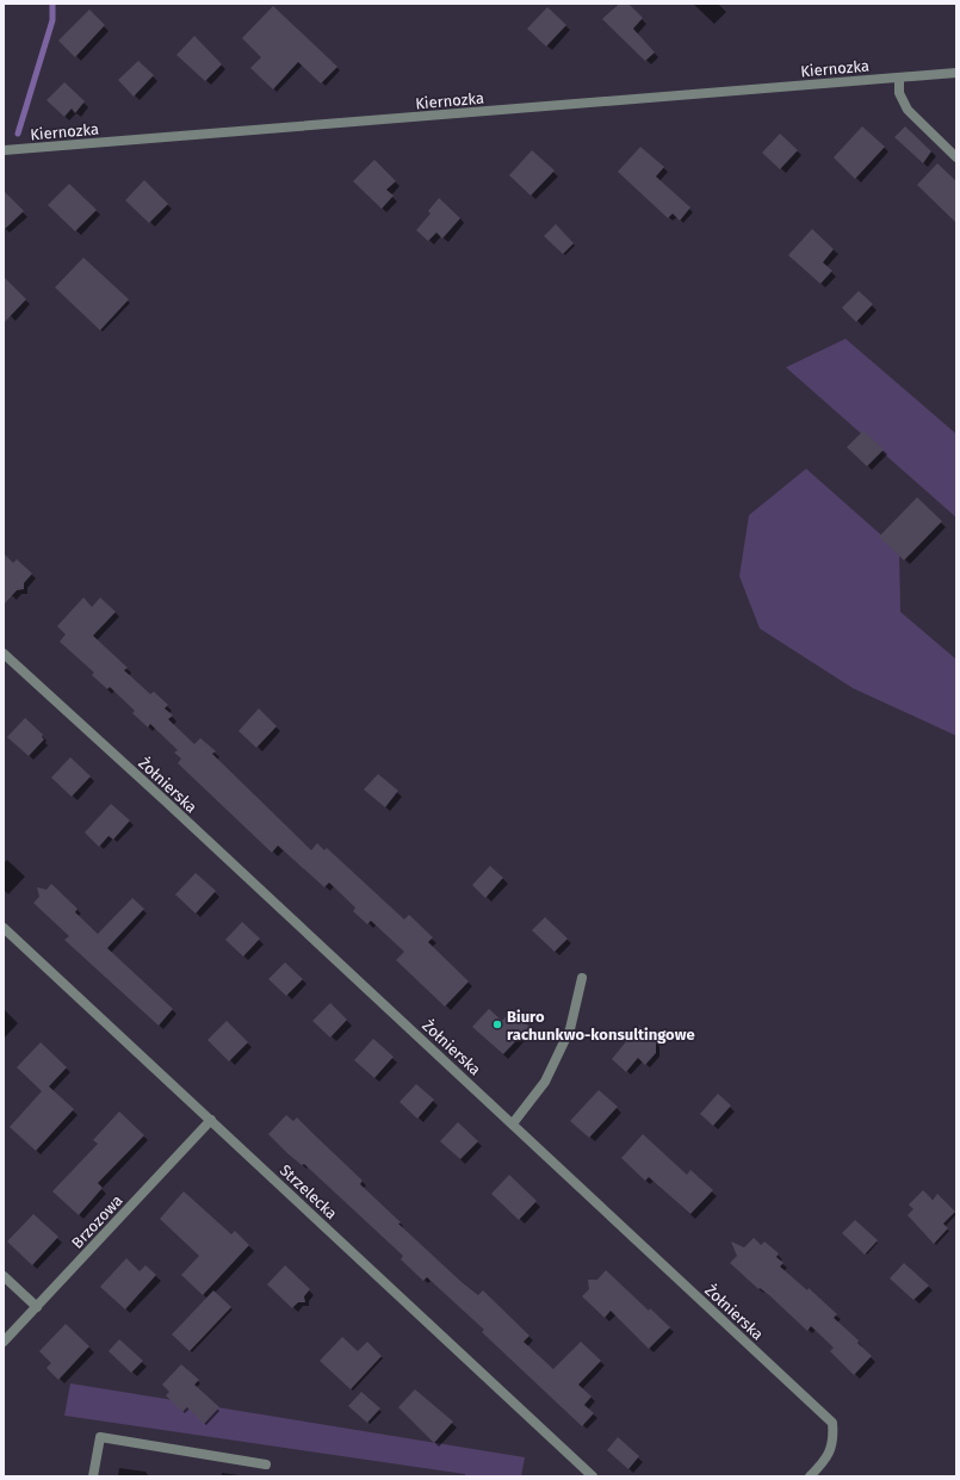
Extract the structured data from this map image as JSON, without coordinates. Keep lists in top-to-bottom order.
{
  "streets": {
    "street": [
      "Kiernozka",
      "Żołnierska",
      "Strzelecka",
      "Brzozowa"
    ]
  },
  "crossings": [
    ["Strzelecka", "Brzozowa"]
  ],
  "places": ["Biuro rachunkwo-konsultingowe"]
}
